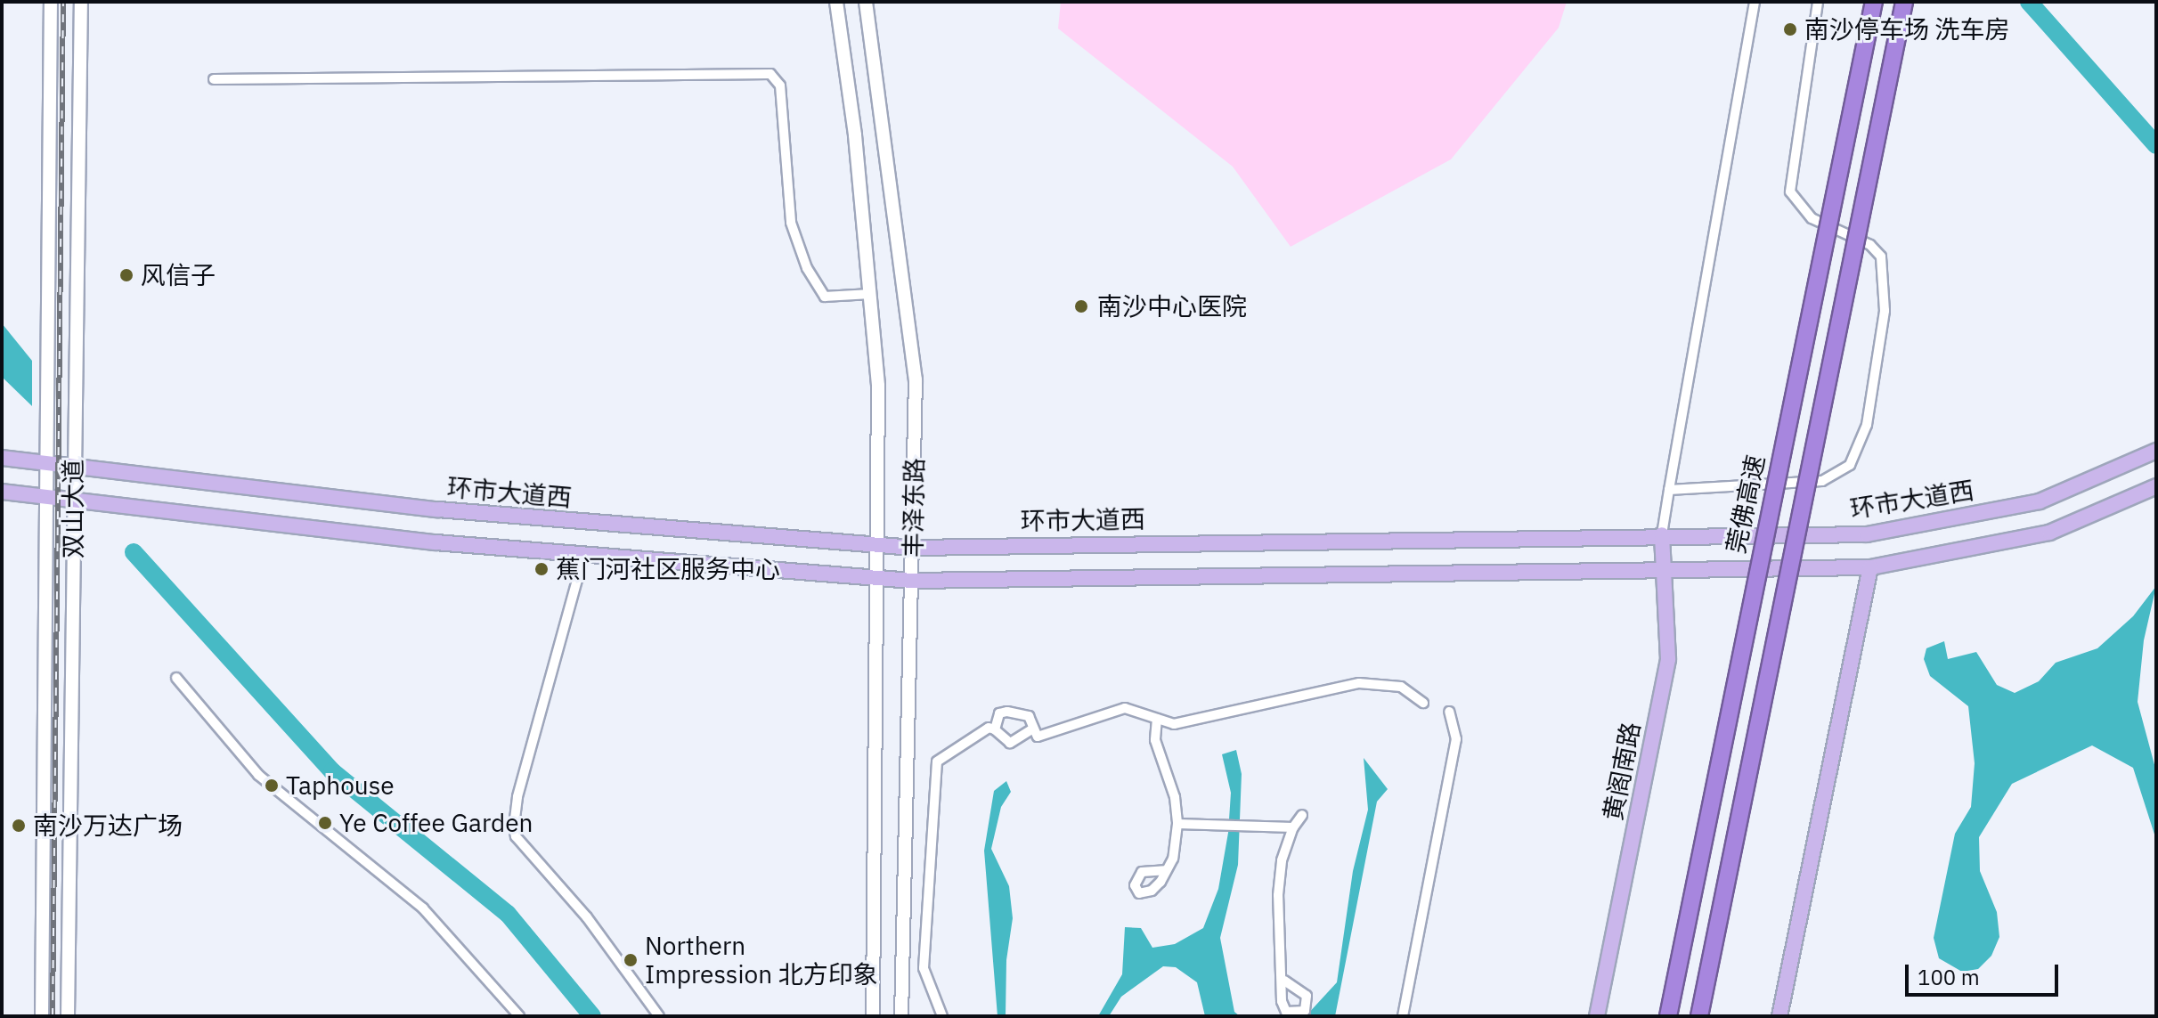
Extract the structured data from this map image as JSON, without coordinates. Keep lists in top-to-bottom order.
{
  "streets": {
    "highway": ["莞佛高速"],
    "main road": [
      "环市大道西",
      "丰泽东路",
      "双山大道",
      "黄阁南路"
    ]
  },
  "crossings": [
    ["环市大道西", "丰泽东路"],
    ["环市大道西", "双山大道"],
    ["环市大道西", "黄阁南路"]
  ],
  "places": [
    "南沙停车场 洗车房",
    "风信子",
    "南沙中心医院",
    "蕉门河社区服务中心",
    "Taphouse",
    "Ye Coffee Garden",
    "南沙万达广场",
    "Northern Impression 北方印象"
  ],
  "scale_bar": "100 m"
}
